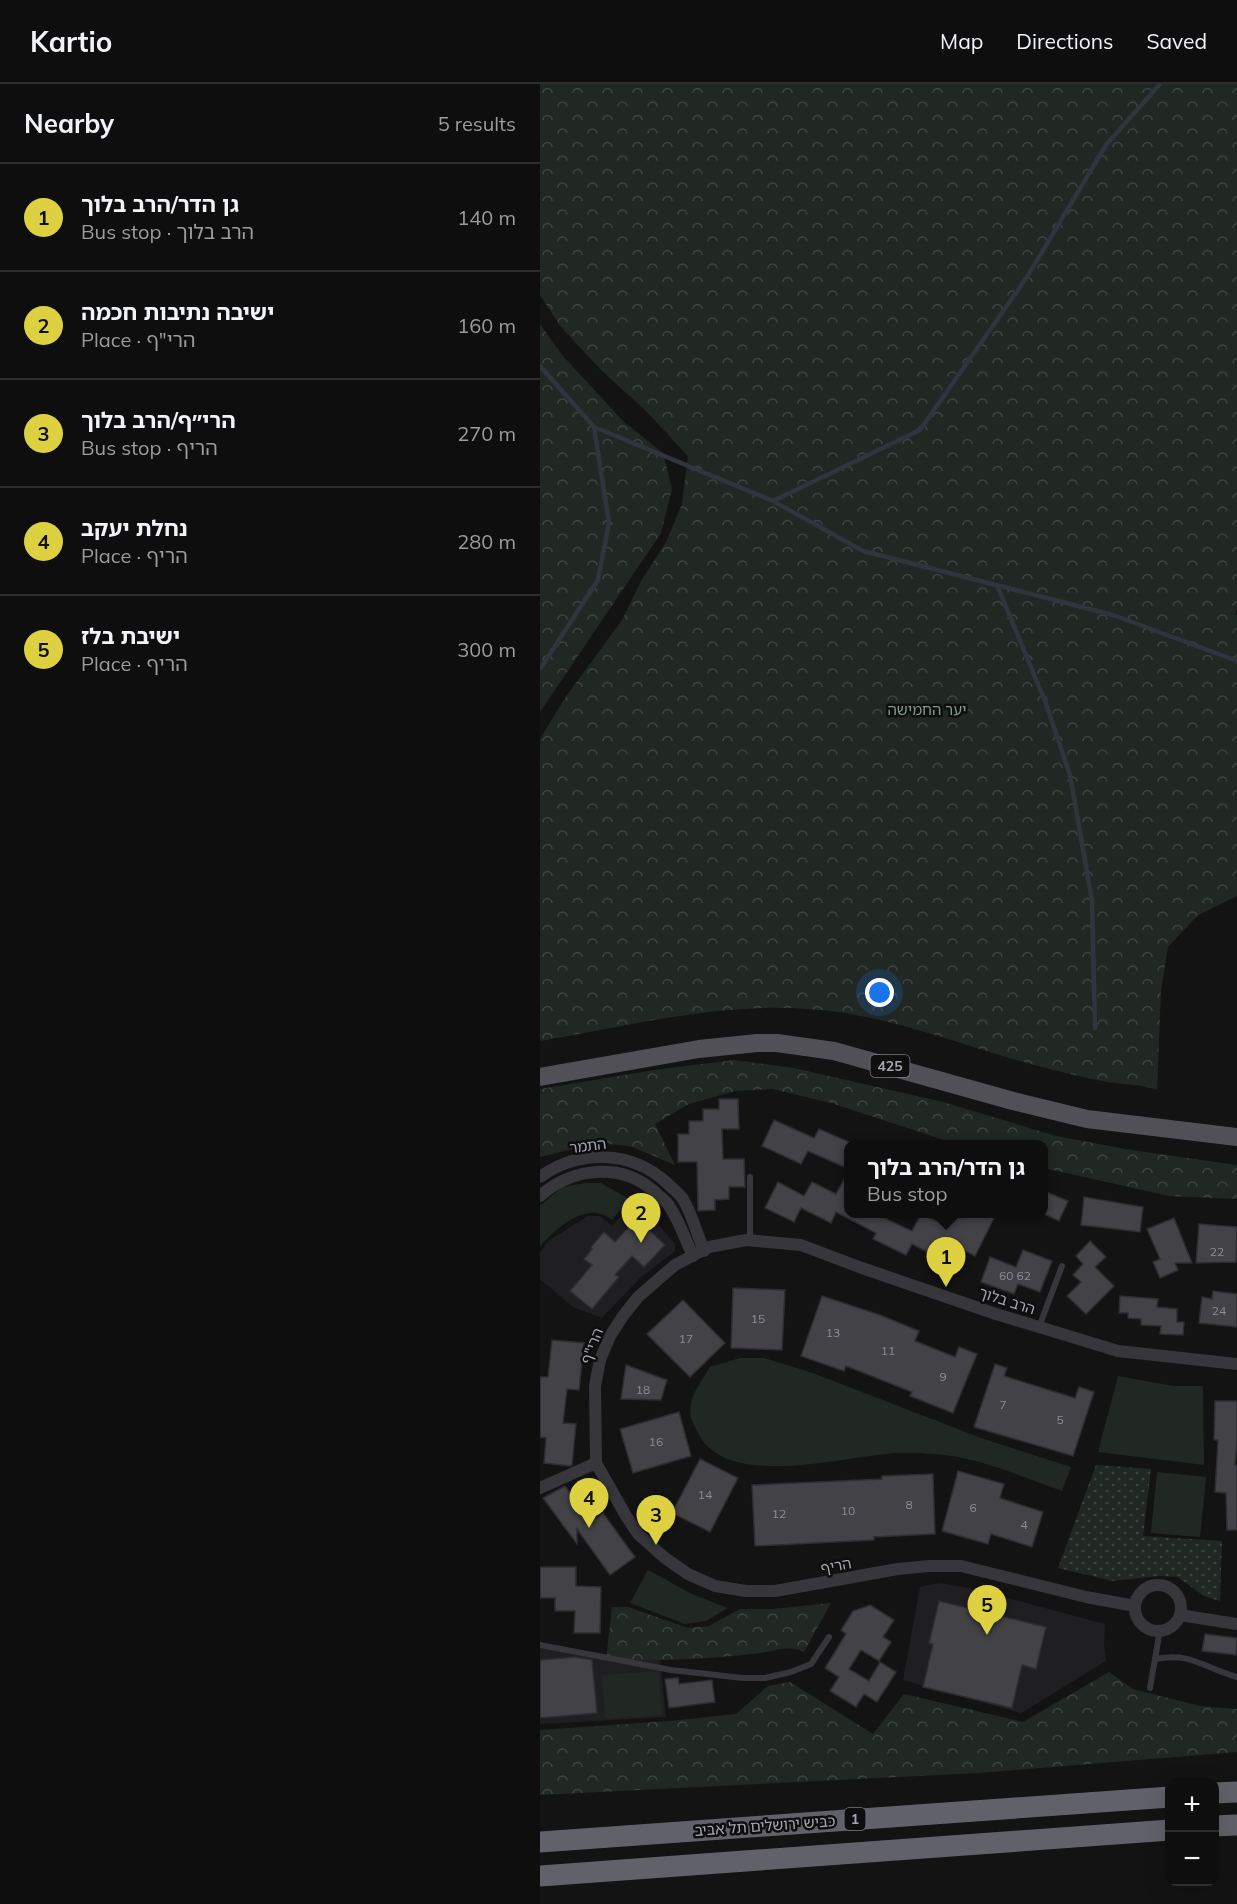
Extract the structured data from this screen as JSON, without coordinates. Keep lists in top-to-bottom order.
{
  "streets": {
    "highway": ["1", "כביש ירושלים תל אביב"],
    "main road": ["425"],
    "street": [
      "התמר",
      "הרב בלוך",
      "הרי\"ף",
      "הריף"
    ]
  },
  "crossings": [
    ["התמר", "הרב בלוך"],
    ["הרב בלוך", "הרי\"ף"],
    ["הרי\"ף", "הריף"]
  ],
  "parks": ["יער החמישה"],
  "house_numbers": [
    "22",
    "60 62",
    "24",
    "15",
    "13",
    "17",
    "11",
    "9",
    "18",
    "7",
    "5",
    "16",
    "14",
    "8",
    "6",
    "10",
    "12",
    "4"
  ],
  "page": {
    "header": "Kartio",
    "nav": ["Map", "Directions", "Saved"],
    "heading": ["Nearby", "5 results"],
    "list": [
      {
        "mark": "1",
        "name": "גן הדר/הרב בלוך",
        "note": "Bus stop · הרב בלוך",
        "value": "140 m"
      },
      {
        "mark": "2",
        "name": "ישיבה נתיבות חכמה",
        "note": "Place · הרי\"ף",
        "value": "160 m"
      },
      {
        "mark": "3",
        "name": "הרי״ף/הרב בלוך",
        "note": "Bus stop · הריף",
        "value": "270 m"
      },
      {
        "mark": "4",
        "name": "נחלת יעקב",
        "note": "Place · הריף",
        "value": "280 m"
      },
      {
        "mark": "5",
        "name": "ישיבת בלז",
        "note": "Place · הריף",
        "value": "300 m"
      }
    ],
    "popup": ["גן הדר/הרב בלוך", "Bus stop"],
    "pins": [
      "2",
      "1",
      "4",
      "3",
      "5"
    ],
    "map_buttons": ["+", "−"]
  }
}
